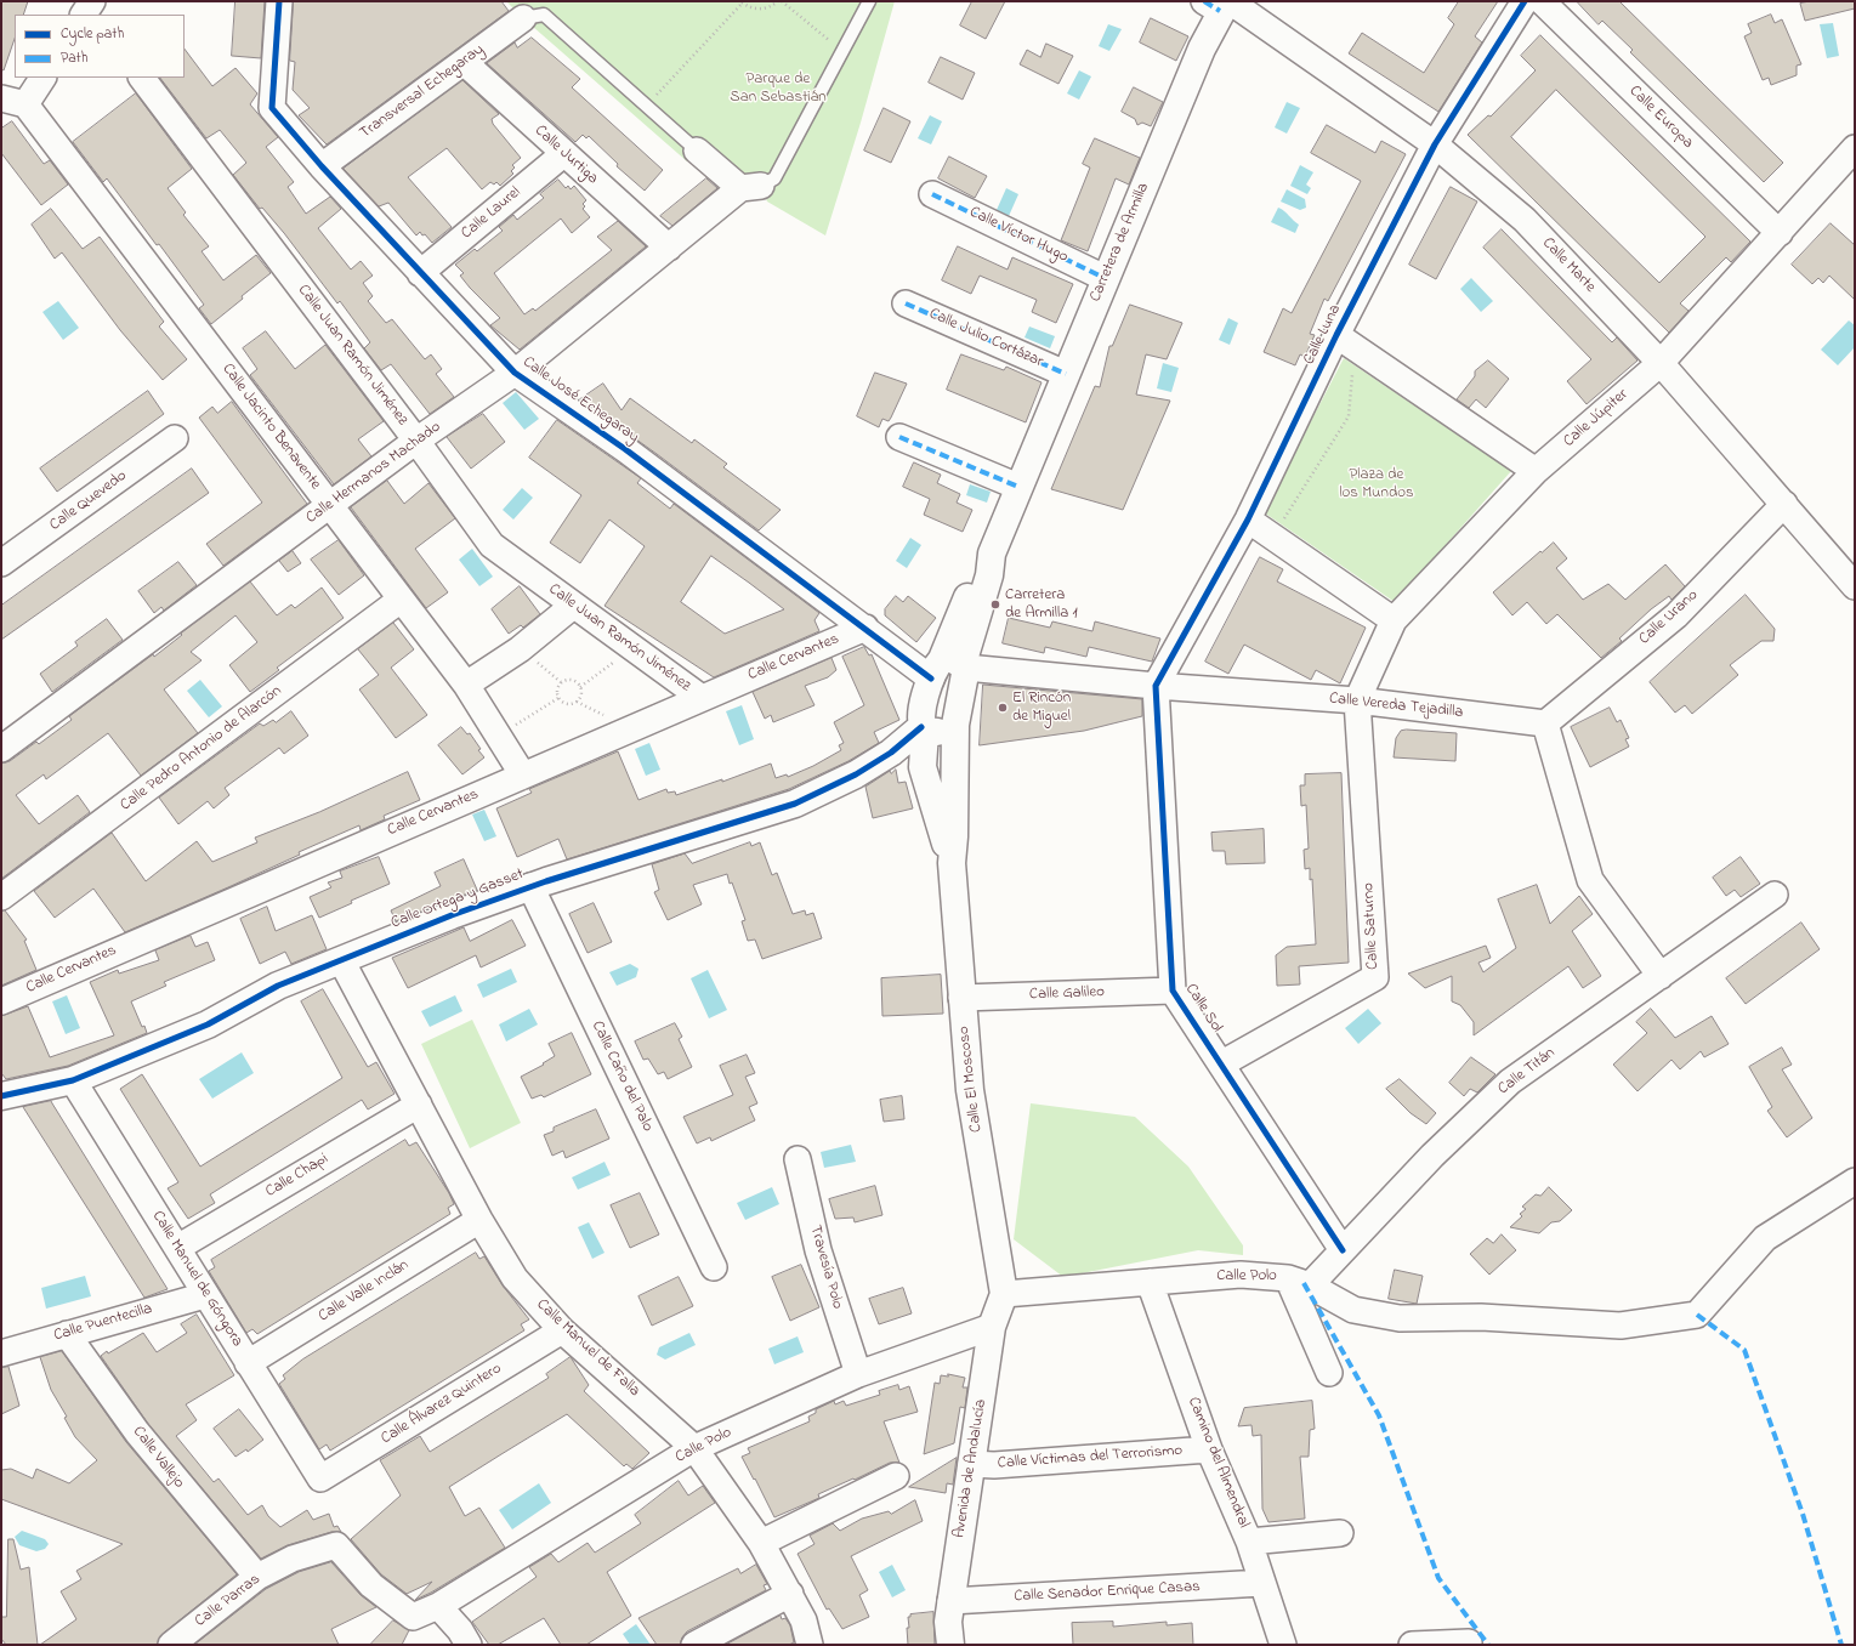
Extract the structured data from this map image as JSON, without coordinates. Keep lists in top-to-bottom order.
{
  "streets": {
    "street": [
      "Transversal Echegaray",
      "Calle Europa",
      "Calle Jurtiga",
      "Calle Laurel",
      "Calle Víctor Hugo",
      "Carretera de Armilla",
      "Calle Marte",
      "Calle Luna",
      "Calle Julio Cortázar",
      "Calle Juan Ramón Jiménez",
      "Calle José Echegaray",
      "Calle Júpiter",
      "Calle Jacinto Benavente",
      "Calle Hermanos Machado",
      "Calle Quevedo",
      "Calle Urano",
      "Calle Cervantes",
      "Calle Vereda Tejadilla",
      "Calle Pedro Antonio de Alarcón",
      "Calle Ortega y Gasset",
      "Calle Saturno",
      "Calle Galileo",
      "Calle Sol",
      "Calle Titán",
      "Calle Caño del Palo",
      "Calle El Moscoso",
      "Calle Chapi",
      "Travesía Polo",
      "Calle Polo",
      "Calle Manuel de Góngora",
      "Calle Valle Inclán",
      "Calle Puentecilla",
      "Calle Manuel de Falla",
      "Calle Álvarez Quintero",
      "Calle Vallejo",
      "Calle Víctimas del Terrorismo",
      "Camino del Almendral",
      "Avenida de Andalucía",
      "Calle Senador Enrique Casas",
      "Calle Parras"
    ]
  },
  "crossings": [
    ["Transversal Echegaray", "Calle Jurtiga"],
    ["Transversal Echegaray", "Calle José Echegaray"],
    ["Calle Europa", "Calle Júpiter"],
    ["Calle Jurtiga", "Calle Laurel"],
    ["Calle Jurtiga", "Calle Hermanos Machado"],
    ["Calle Laurel", "Calle José Echegaray"],
    ["Calle Víctor Hugo", "Carretera de Armilla"],
    ["Carretera de Armilla", "Calle Marte"],
    ["Carretera de Armilla", "Calle Julio Cortázar"],
    ["Carretera de Armilla", "Calle José Echegaray"],
    ["Carretera de Armilla", "Calle Vereda Tejadilla"],
    ["Carretera de Armilla", "Calle El Moscoso"],
    ["Calle Marte", "Calle Luna"],
    ["Calle Marte", "Calle Júpiter"],
    ["Calle Marte", "Calle Urano"],
    ["Calle Luna", "Calle Vereda Tejadilla"],
    ["Calle Luna", "Calle Sol"],
    ["Calle Juan Ramón Jiménez", "Calle Hermanos Machado"],
    ["Calle Juan Ramón Jiménez", "Calle Cervantes"],
    ["Calle José Echegaray", "Calle Hermanos Machado"],
    ["Calle José Echegaray", "Calle Cervantes"],
    ["Calle José Echegaray", "Calle Vereda Tejadilla"],
    ["Calle José Echegaray", "Calle El Moscoso"],
    ["Calle Júpiter", "Calle Vereda Tejadilla"],
    ["Calle Júpiter", "Calle Saturno"],
    ["Calle Jacinto Benavente", "Calle Hermanos Machado"],
    ["Calle Jacinto Benavente", "Calle Cervantes"],
    ["Calle Jacinto Benavente", "Calle Pedro Antonio de Alarcón"],
    ["Calle Urano", "Calle Vereda Tejadilla"],
    ["Calle Vereda Tejadilla", "Calle Saturno"],
    ["Calle Vereda Tejadilla", "Calle Sol"],
    ["Calle Vereda Tejadilla", "Calle El Moscoso"],
    ["Calle Ortega y Gasset", "Calle Caño del Palo"],
    ["Calle Ortega y Gasset", "Calle El Moscoso"],
    ["Calle Ortega y Gasset", "Calle Manuel de Góngora"],
    ["Calle Ortega y Gasset", "Calle Manuel de Falla"],
    ["Calle Saturno", "Calle Sol"],
    ["Calle Galileo", "Calle Sol"],
    ["Calle Galileo", "Calle El Moscoso"],
    ["Calle Sol", "Calle Titán"],
    ["Calle Titán", "Calle Polo"],
    ["Calle El Moscoso", "Calle Polo"],
    ["Calle El Moscoso", "Avenida de Andalucía"],
    ["Calle Chapi", "Calle Manuel de Góngora"],
    ["Calle Chapi", "Calle Manuel de Falla"],
    ["Travesía Polo", "Calle Polo"],
    ["Calle Polo", "Calle Manuel de Falla"],
    ["Calle Polo", "Camino del Almendral"],
    ["Calle Polo", "Avenida de Andalucía"],
    ["Calle Polo", "Calle Parras"],
    ["Calle Manuel de Góngora", "Calle Valle Inclán"],
    ["Calle Manuel de Góngora", "Calle Puentecilla"],
    ["Calle Manuel de Góngora", "Calle Álvarez Quintero"],
    ["Calle Valle Inclán", "Calle Manuel de Falla"],
    ["Calle Puentecilla", "Calle Vallejo"],
    ["Calle Manuel de Falla", "Calle Álvarez Quintero"],
    ["Calle Vallejo", "Calle Parras"],
    ["Calle Víctimas del Terrorismo", "Camino del Almendral"],
    ["Calle Víctimas del Terrorismo", "Avenida de Andalucía"],
    ["Camino del Almendral", "Calle Senador Enrique Casas"],
    ["Avenida de Andalucía", "Calle Senador Enrique Casas"]
  ],
  "parks": ["Parque de San Sebastián", "Plaza de los Mundos"],
  "places": ["Carretera de Armilla 1", "El Rincón de Miguel"],
  "legend": ["Cycle path", "Path"]
}
